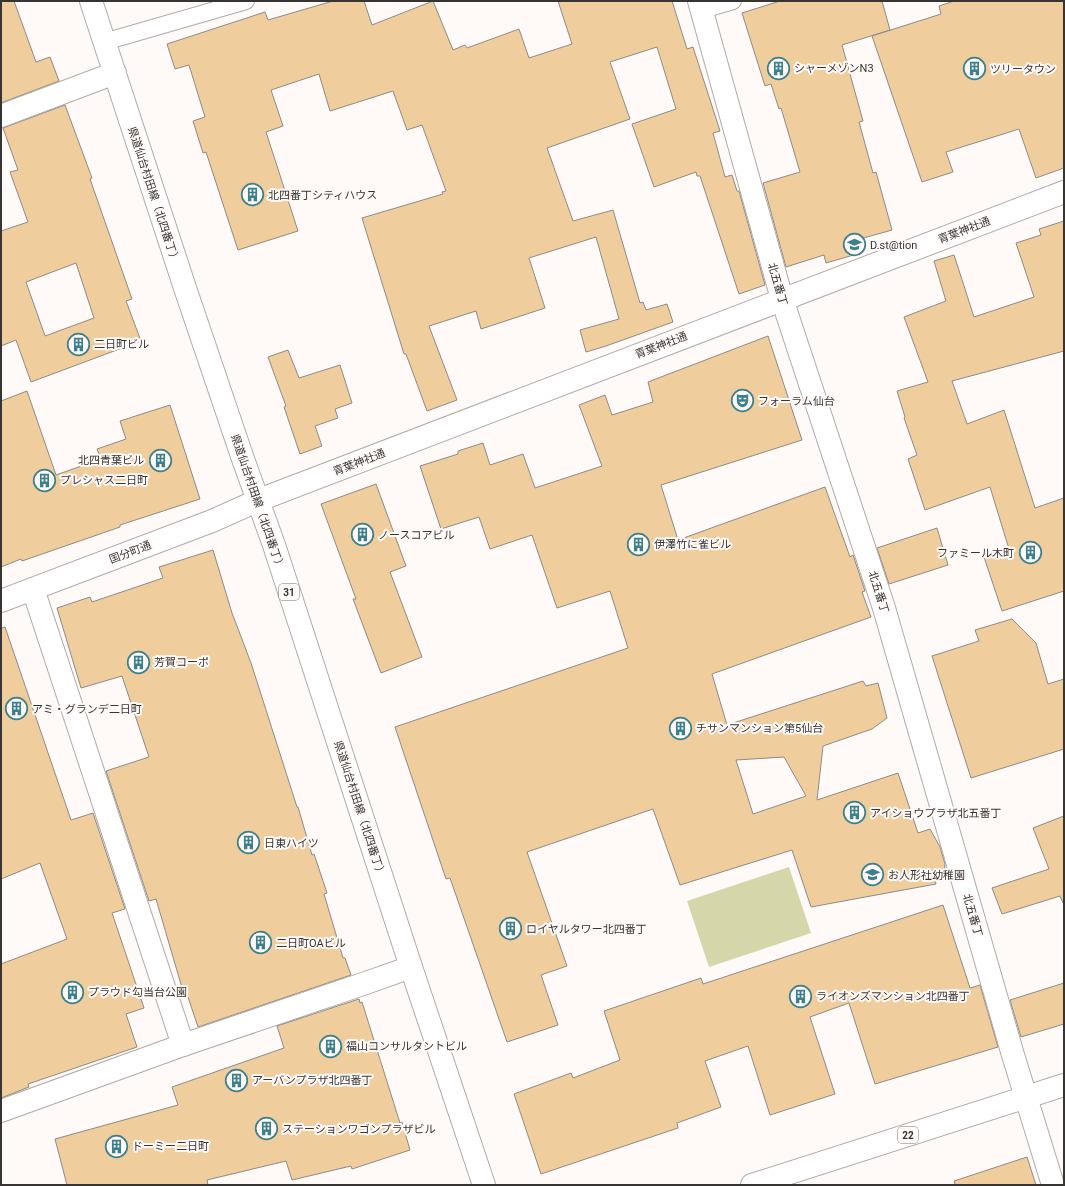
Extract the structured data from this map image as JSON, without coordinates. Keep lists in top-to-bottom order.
{
  "streets": {
    "street": [
      "県道仙台村田線（北四番丁）",
      "青葉神社通",
      "北五番丁",
      "国分町通",
      "31",
      "22"
    ]
  },
  "crossings": [
    ["県道仙台村田線（北四番丁）", "青葉神社通"],
    ["県道仙台村田線（北四番丁）", "国分町通"],
    ["青葉神社通", "北五番丁"],
    ["青葉神社通", "国分町通"],
    ["北五番丁", "22"]
  ],
  "places": {
    "building": [
      "シャーメゾンN3",
      "ツリータウン",
      "北四番丁シティハウス",
      "二日町ビル",
      "北四青葉ビル",
      "プレシャス二日町",
      "ノースコアビル",
      "伊澤竹に雀ビル",
      "ファミール木町",
      "芳賀コーポ",
      "アミ・グランデ二日町",
      "チサンマンション第5仙台",
      "アイショウプラザ北五番丁",
      "日東ハイツ",
      "ロイヤルタワー北四番丁",
      "二日町OAビル",
      "プラウド勾当台公園",
      "ライオンズマンション北四番丁",
      "福山コンサルタントビル",
      "アーバンプラザ北四番丁",
      "ステーションワゴンプラザビル",
      "ドーミー二日町"
    ],
    "school or university": ["D.st@tion", "お人形社幼稚園"],
    "theatre": ["フォーラム仙台"]
  }
}
